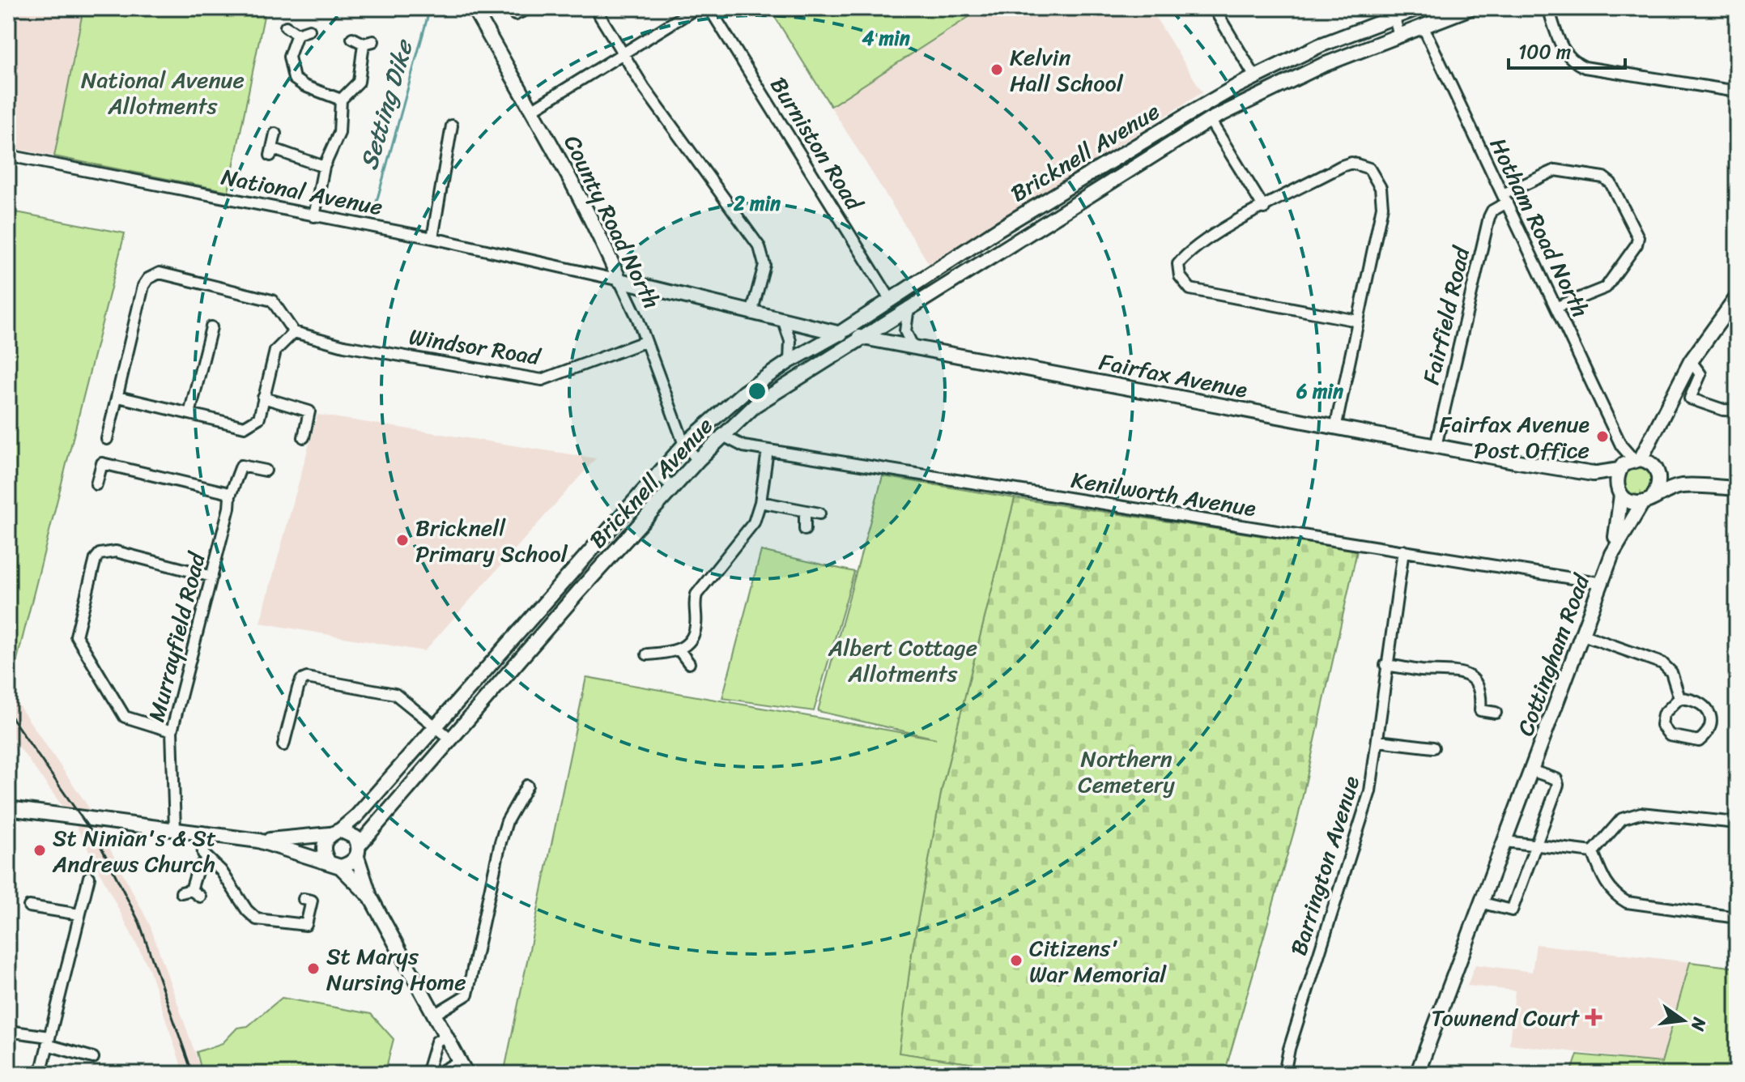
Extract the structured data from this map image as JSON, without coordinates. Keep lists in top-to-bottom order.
{
  "streets": {
    "street": [
      "Burniston Road",
      "Bricknell Avenue",
      "National Avenue",
      "County Road North",
      "Hotham Road North",
      "Fairfield Road",
      "Windsor Road",
      "Fairfax Avenue",
      "Kenilworth Avenue",
      "Murrayfield Road",
      "Cottingham Road",
      "Barrington Avenue"
    ]
  },
  "crossings": [
    ["Burniston Road", "Bricknell Avenue"],
    ["Bricknell Avenue", "National Avenue"],
    ["Bricknell Avenue", "County Road North"],
    ["Bricknell Avenue", "Hotham Road North"],
    ["Bricknell Avenue", "Fairfax Avenue"],
    ["Bricknell Avenue", "Kenilworth Avenue"],
    ["National Avenue", "County Road North"],
    ["National Avenue", "Fairfax Avenue"],
    ["County Road North", "Windsor Road"],
    ["Hotham Road North", "Fairfield Road"],
    ["Hotham Road North", "Fairfax Avenue"],
    ["Hotham Road North", "Cottingham Road"],
    ["Fairfield Road", "Fairfax Avenue"],
    ["Fairfax Avenue", "Cottingham Road"],
    ["Kenilworth Avenue", "Cottingham Road"],
    ["Kenilworth Avenue", "Barrington Avenue"]
  ],
  "water": ["Setting Dike"],
  "parks": ["National Avenue Allotments", "Albert Cottage Allotments", "Northern Cemetery"],
  "places": {
    "other": [
      "Kelvin Hall School",
      "Fairfax Avenue Post Office",
      "Bricknell Primary School",
      "St Ninian's & St Andrews Church",
      "Citizens' War Memorial",
      "St Marys Nursing Home"
    ],
    "health": ["Townend Court"]
  },
  "scale_bar": "100 m",
  "north": "right",
  "rings": ["4 min", "2 min", "6 min"]
}
